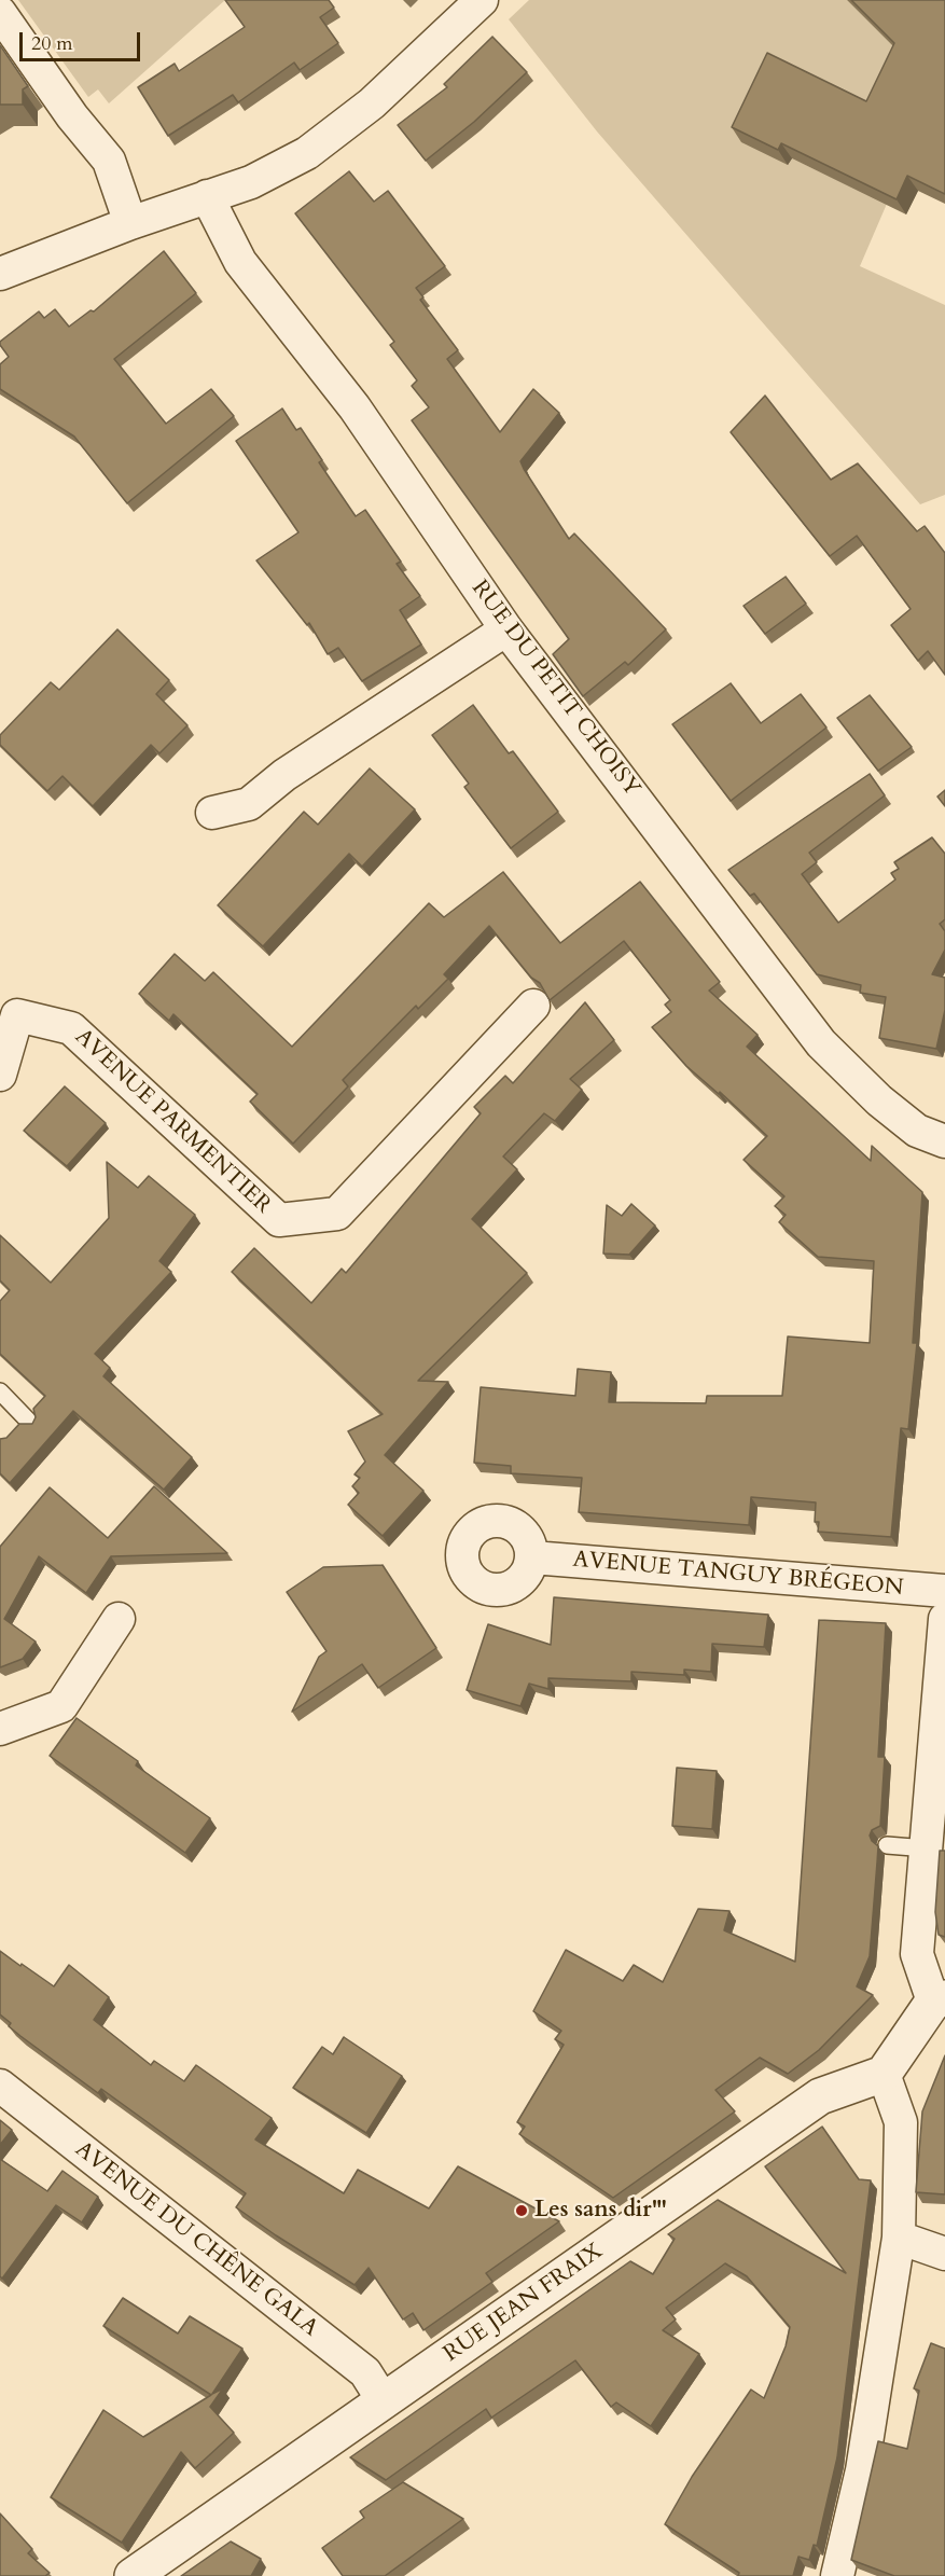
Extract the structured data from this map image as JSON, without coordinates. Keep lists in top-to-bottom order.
{
  "streets": {
    "street": [
      "RUE DU PETIT CHOISY",
      "AVENUE PARMENTIER",
      "AVENUE TANGUY BRÉGEON",
      "AVENUE DU CHÊNE GALA",
      "RUE JEAN FRAIX"
    ]
  },
  "crossings": [
    ["AVENUE DU CHÊNE GALA", "RUE JEAN FRAIX"]
  ],
  "places": ["Les sans dir'''"],
  "scale_bar": "20 m"
}
